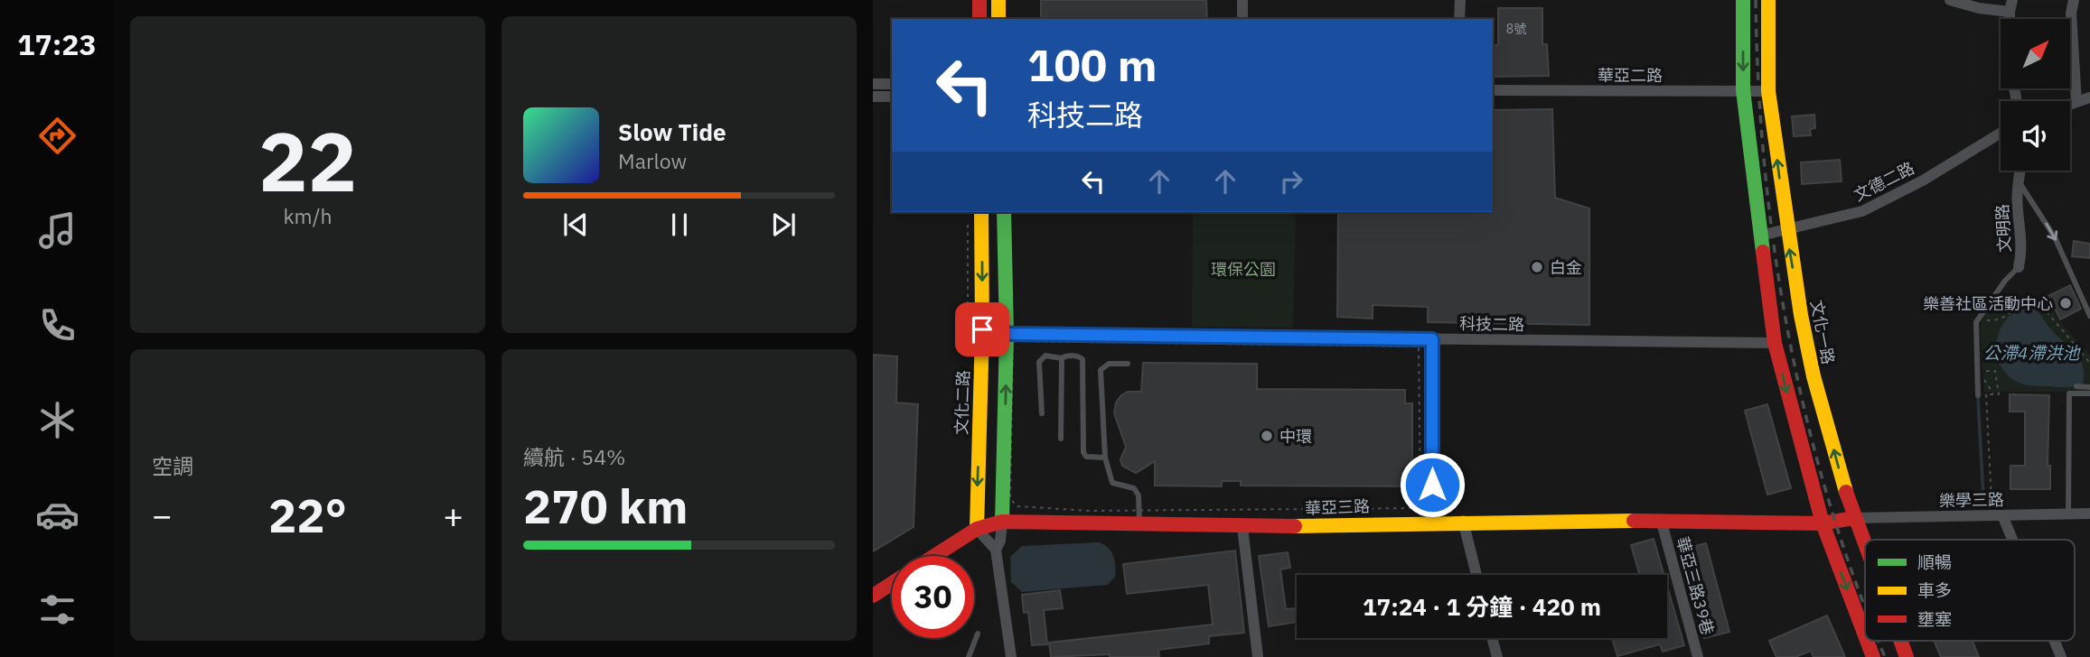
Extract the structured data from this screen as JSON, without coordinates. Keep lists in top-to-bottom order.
{
  "streets": {
    "street": [
      "華亞二路",
      "文德二路",
      "文明路",
      "科技二路",
      "文化一路",
      "文化二路",
      "樂學三路",
      "華亞三路",
      "華亞三路39巷"
    ]
  },
  "crossings": [
    ["華亞二路", "文化一路"],
    ["文德二路", "文化一路"],
    ["科技二路", "文化二路"],
    ["文化一路", "樂學三路"],
    ["文化一路", "華亞三路"],
    ["文化二路", "華亞三路"],
    ["樂學三路", "華亞三路"],
    ["華亞三路", "華亞三路39巷"]
  ],
  "water": ["公滯4滯洪池"],
  "parks": ["環保公園"],
  "places": ["白金", "樂善社區活動中心", "中環"],
  "house_numbers": ["8號"],
  "legend": ["順暢", "車多", "壅塞"],
  "north": "top right",
  "page": {
    "tabs": "17:23",
    "tile": [
      ["22", "km/h"],
      "空調",
      ["續航 · 54%", "270 km"]
    ],
    "turn": ["100 m", "科技二路"],
    "song": ["Slow Tide", "Marlow"],
    "heat": ["−", "22°", "+"],
    "limit": "30",
    "trip": "17:24 · 1 分鐘 · 420 m"
  }
}
